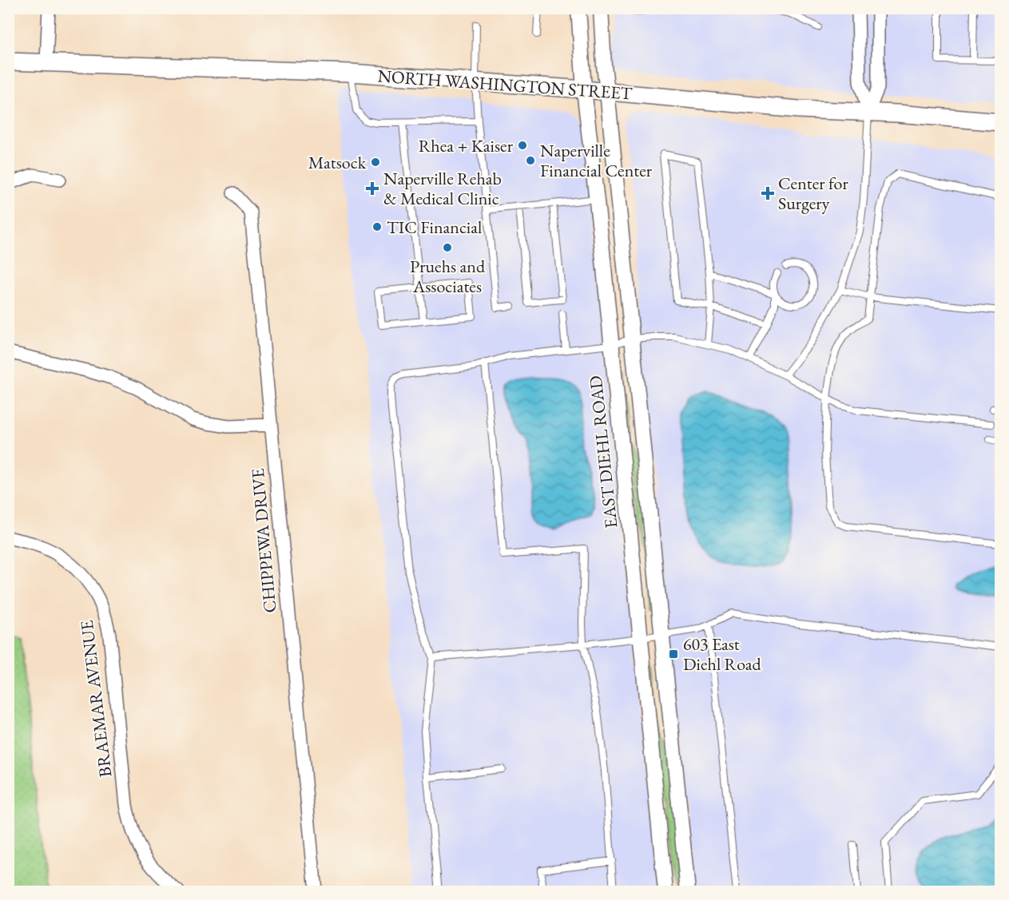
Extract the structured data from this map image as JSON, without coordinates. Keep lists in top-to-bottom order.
{
  "streets": {
    "main road": ["NORTH WASHINGTON STREET"],
    "street": ["EAST DIEHL ROAD", "CHIPPEWA DRIVE", "BRAEMAR AVENUE"]
  },
  "crossings": [
    ["NORTH WASHINGTON STREET", "EAST DIEHL ROAD"]
  ],
  "places": {
    "other": [
      "Rhea + Kaiser",
      "Naperville Financial Center",
      "Matsock",
      "TIC Financial",
      "Pruehs and Associates"
    ],
    "health": ["Naperville Rehab & Medical Clinic", "Center for Surgery"],
    "transit": ["603 East Diehl Road"]
  }
}
